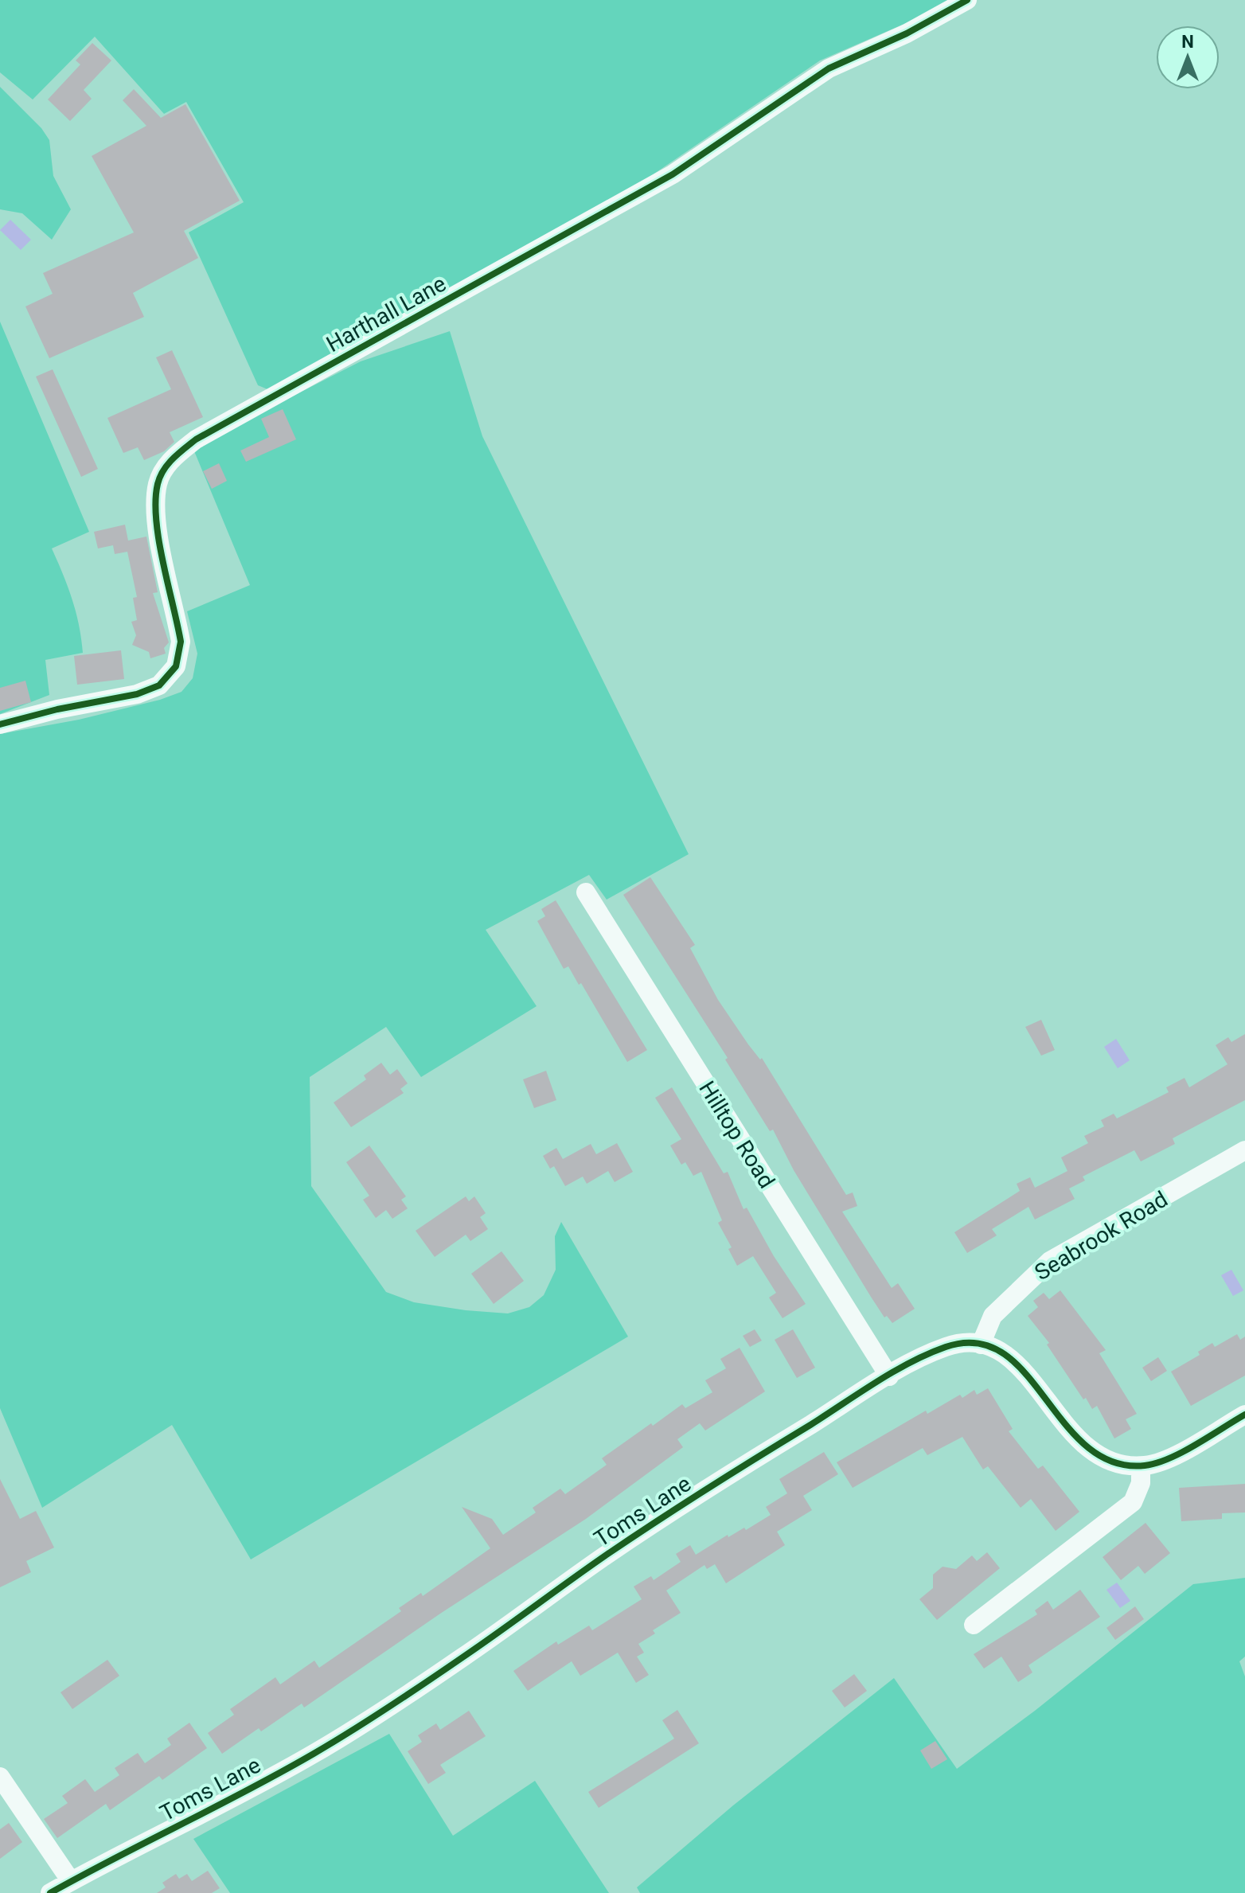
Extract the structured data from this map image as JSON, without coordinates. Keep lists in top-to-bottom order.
{
  "streets": {
    "street": [
      "Harthall Lane",
      "Hilltop Road",
      "Seabrook Road",
      "Toms Lane"
    ]
  },
  "crossings": [
    ["Hilltop Road", "Toms Lane"],
    ["Seabrook Road", "Toms Lane"]
  ],
  "north": "top"
}
